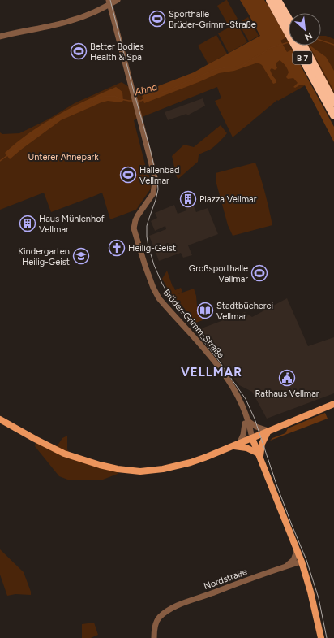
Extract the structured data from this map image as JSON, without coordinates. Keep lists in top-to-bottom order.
{
  "streets": {
    "highway": ["B 7"],
    "street": ["Brüder-Grimm-Straße", "Nordstraße"]
  },
  "districts": ["VELLMAR"],
  "water": ["Ahna"],
  "parks": ["Unterer Ahnepark"],
  "places": {
    "sports": [
      "Sporthalle Brüder-Grimm-Straße",
      "Better Bodies Health & Spa",
      "Hallenbad Vellmar",
      "Großsporthalle Vellmar"
    ],
    "building": ["Piazza Vellmar", "Haus Mühlenhof Vellmar"],
    "church": ["Heilig-Geist"],
    "school or university": ["Kindergarten Heilig-Geist"],
    "library": ["Stadtbücherei Vellmar"],
    "public building": ["Rathaus Vellmar"]
  },
  "north": "bottom right"
}
